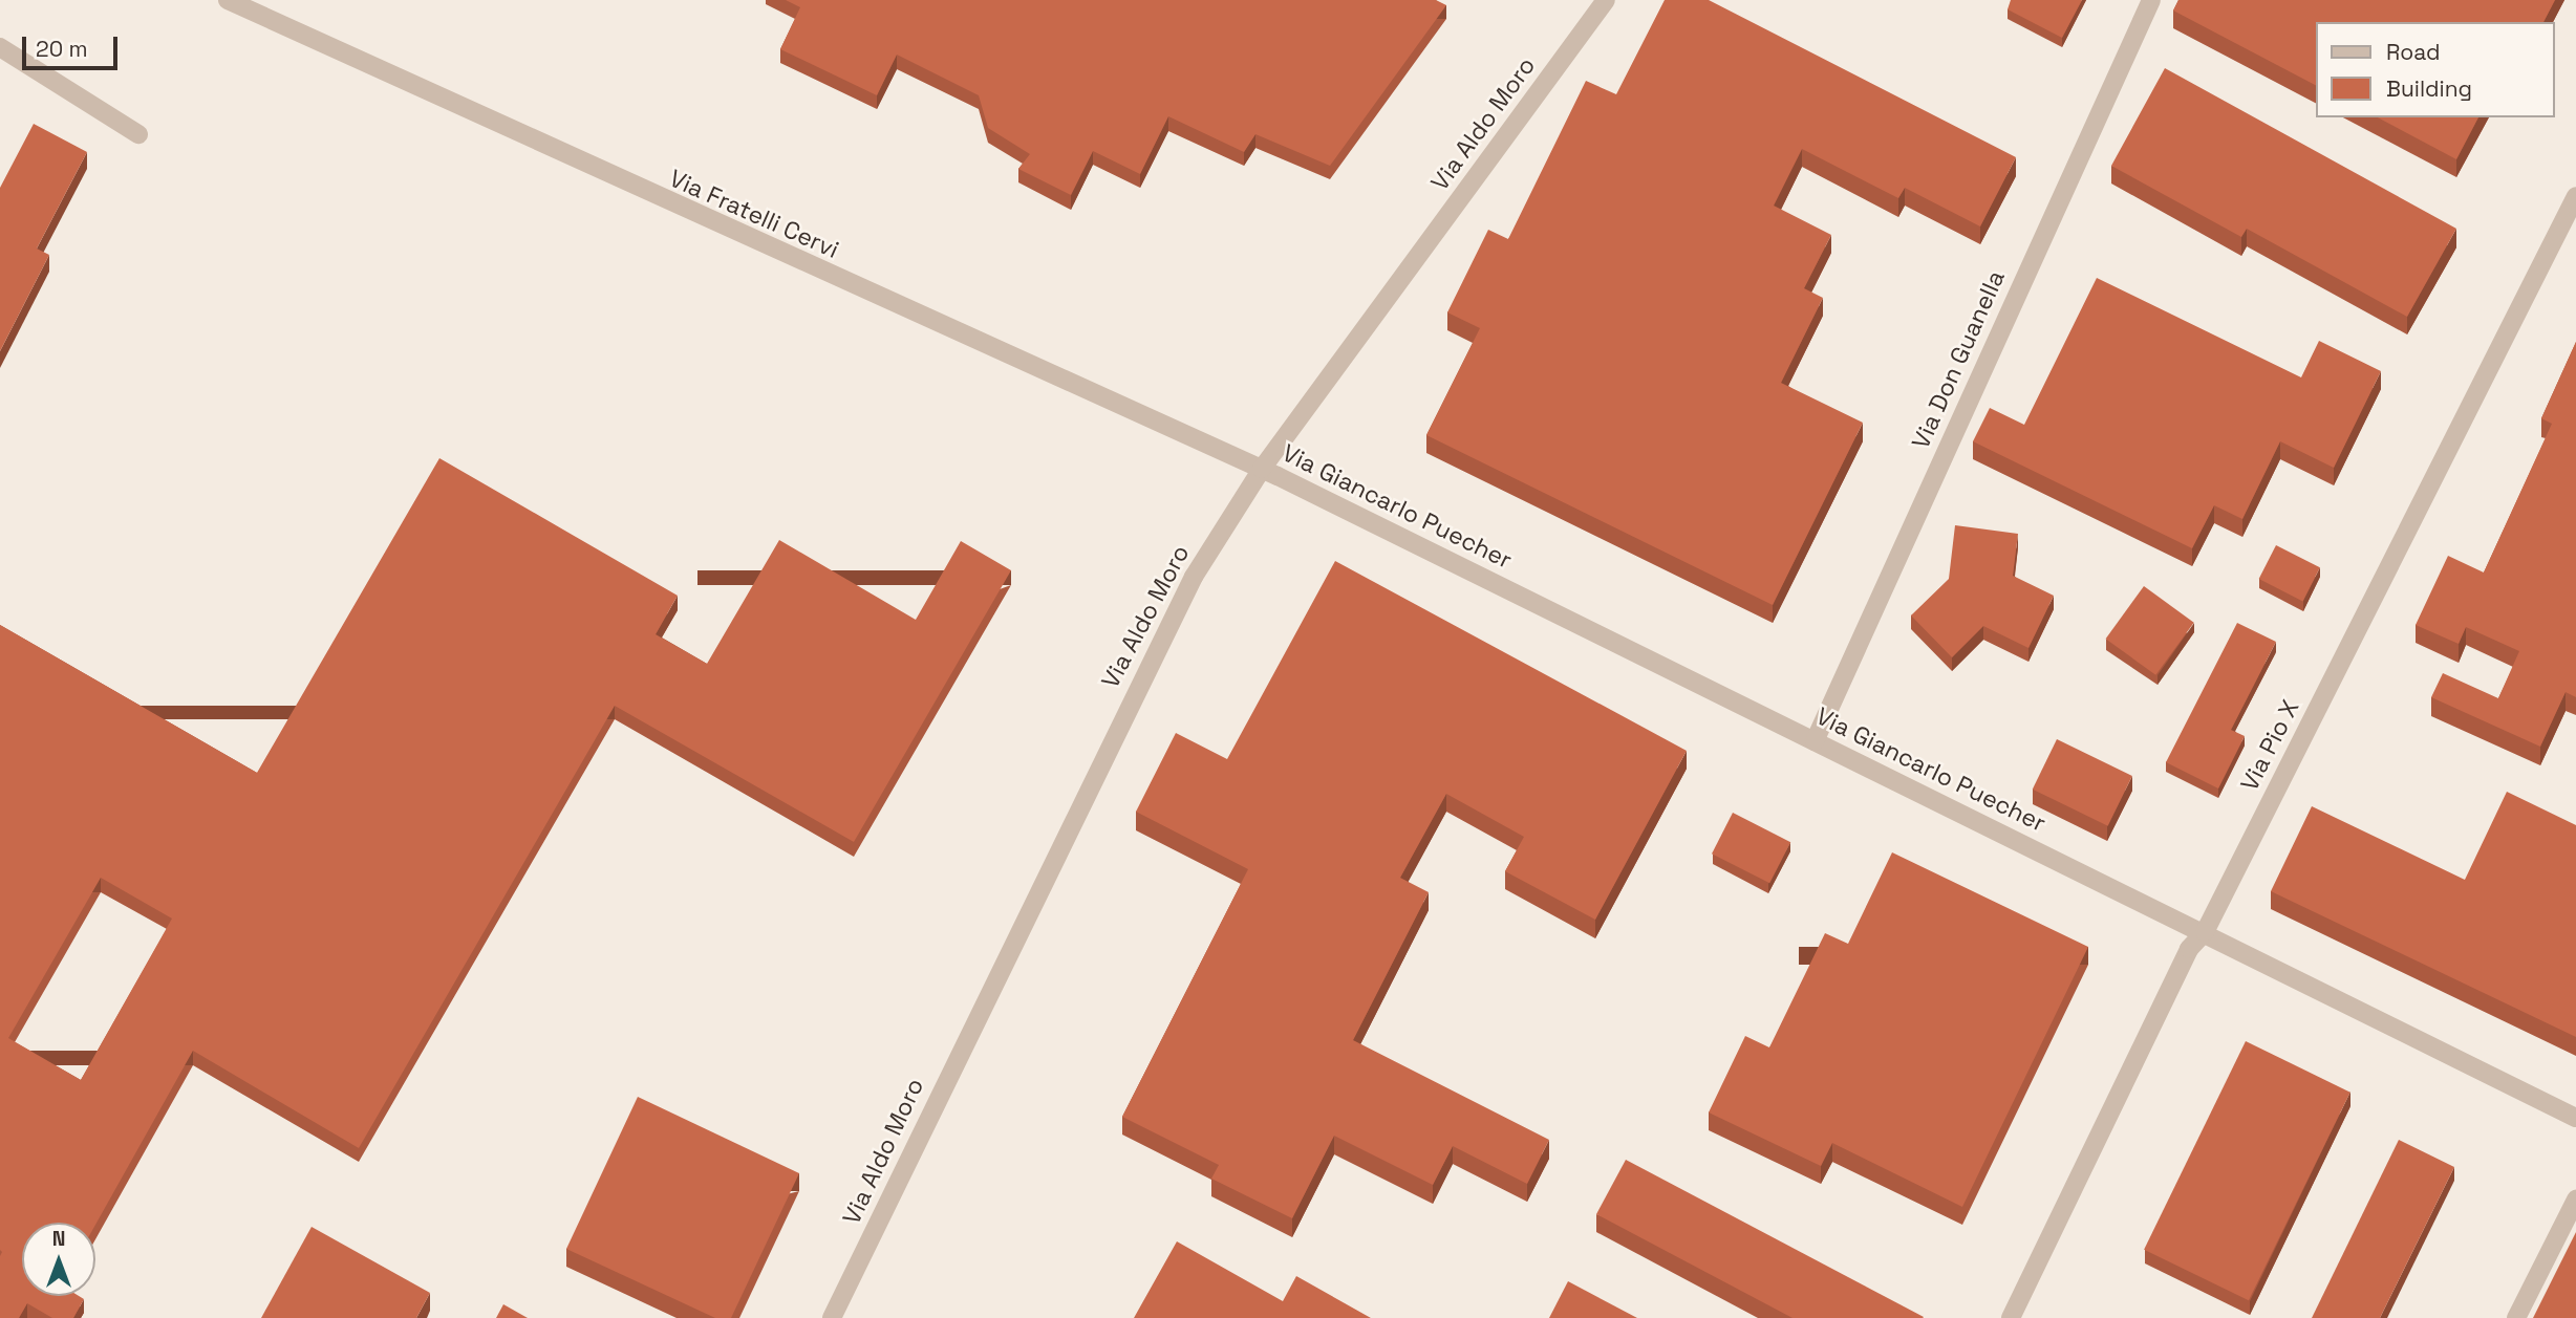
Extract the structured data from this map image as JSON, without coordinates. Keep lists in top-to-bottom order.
{
  "streets": {
    "street": [
      "Via Aldo Moro",
      "Via Fratelli Cervi",
      "Via Don Guanella",
      "Via Giancarlo Puecher",
      "Via Pio X"
    ]
  },
  "crossings": [
    ["Via Aldo Moro", "Via Fratelli Cervi"],
    ["Via Aldo Moro", "Via Giancarlo Puecher"],
    ["Via Fratelli Cervi", "Via Giancarlo Puecher"],
    ["Via Don Guanella", "Via Giancarlo Puecher"],
    ["Via Giancarlo Puecher", "Via Pio X"]
  ],
  "legend": ["Road", "Building"],
  "scale_bar": "20 m",
  "north": "top"
}
